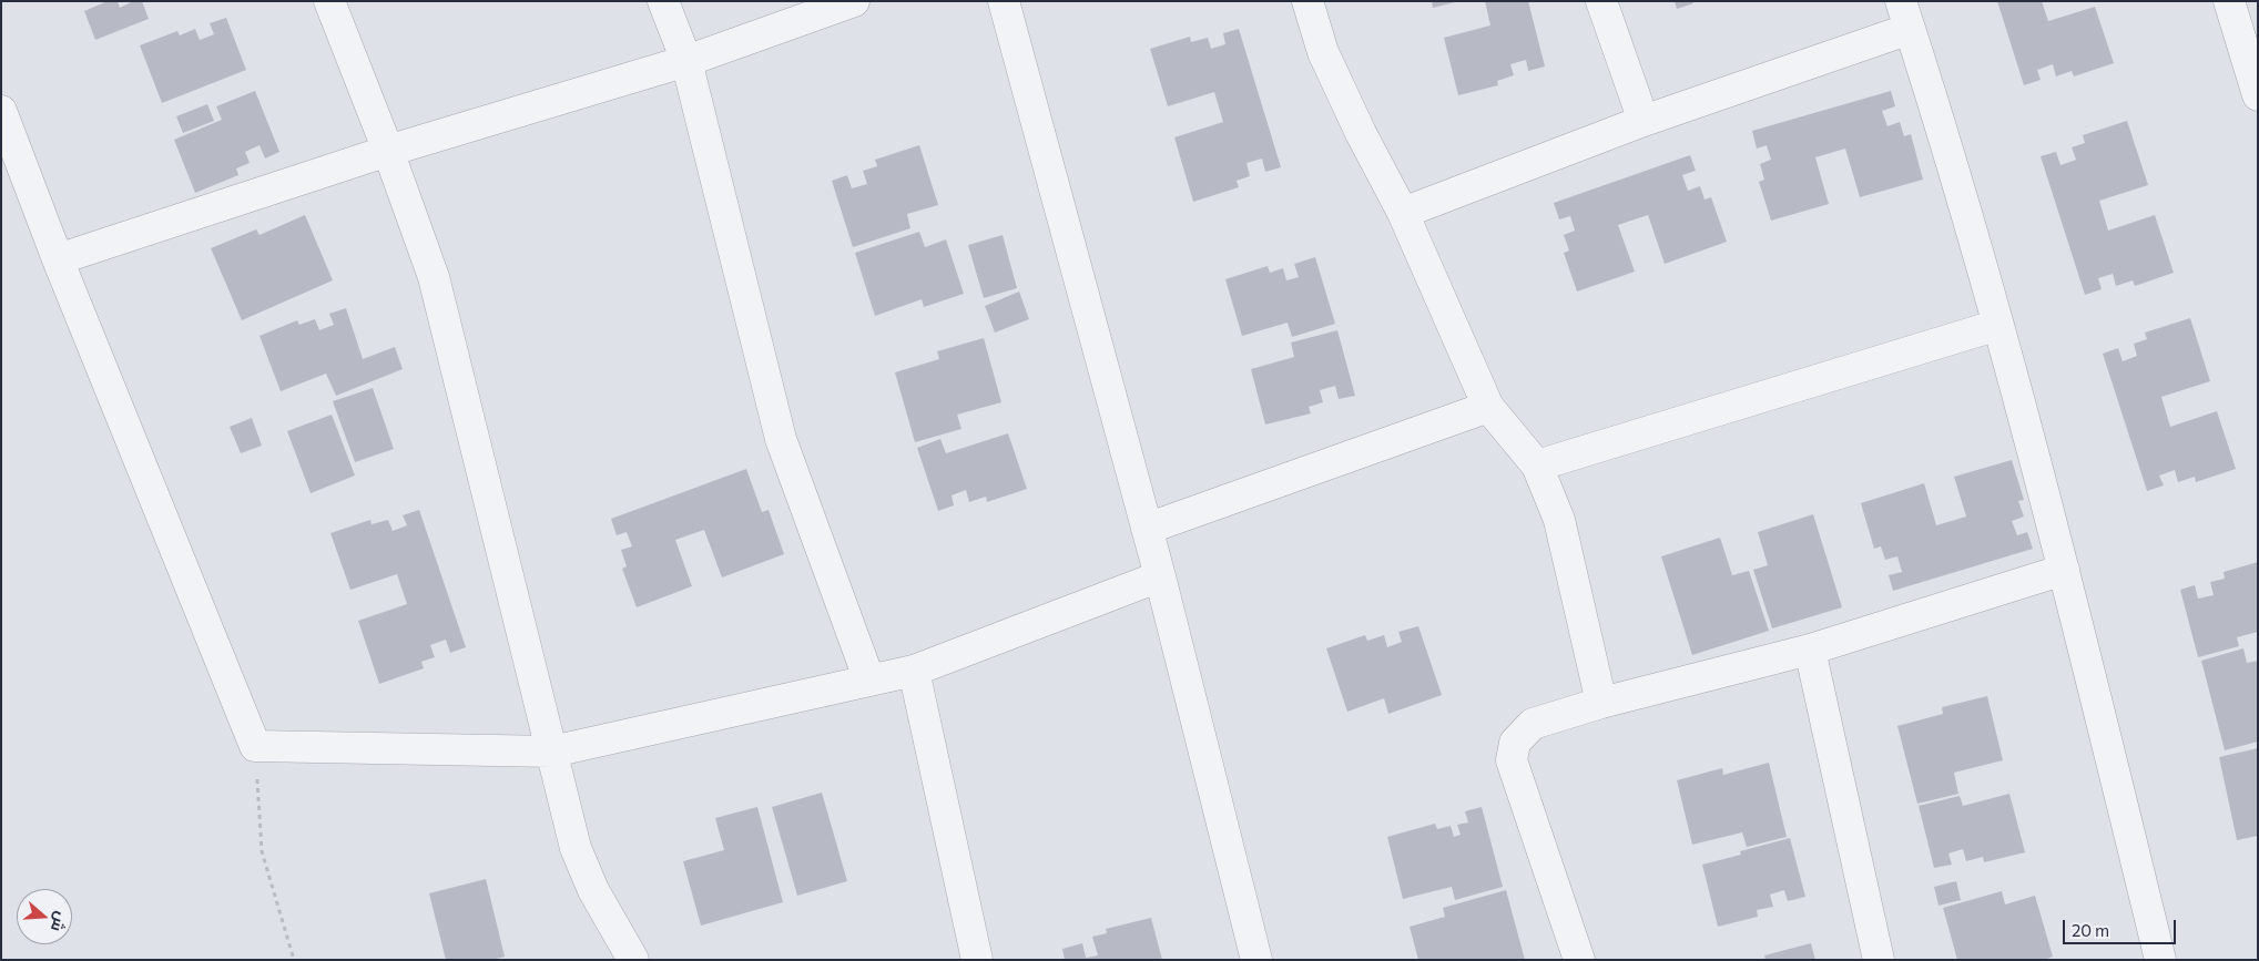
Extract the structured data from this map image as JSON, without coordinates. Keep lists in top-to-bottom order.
{
  "scale_bar": "20 m",
  "north": "right"
}
